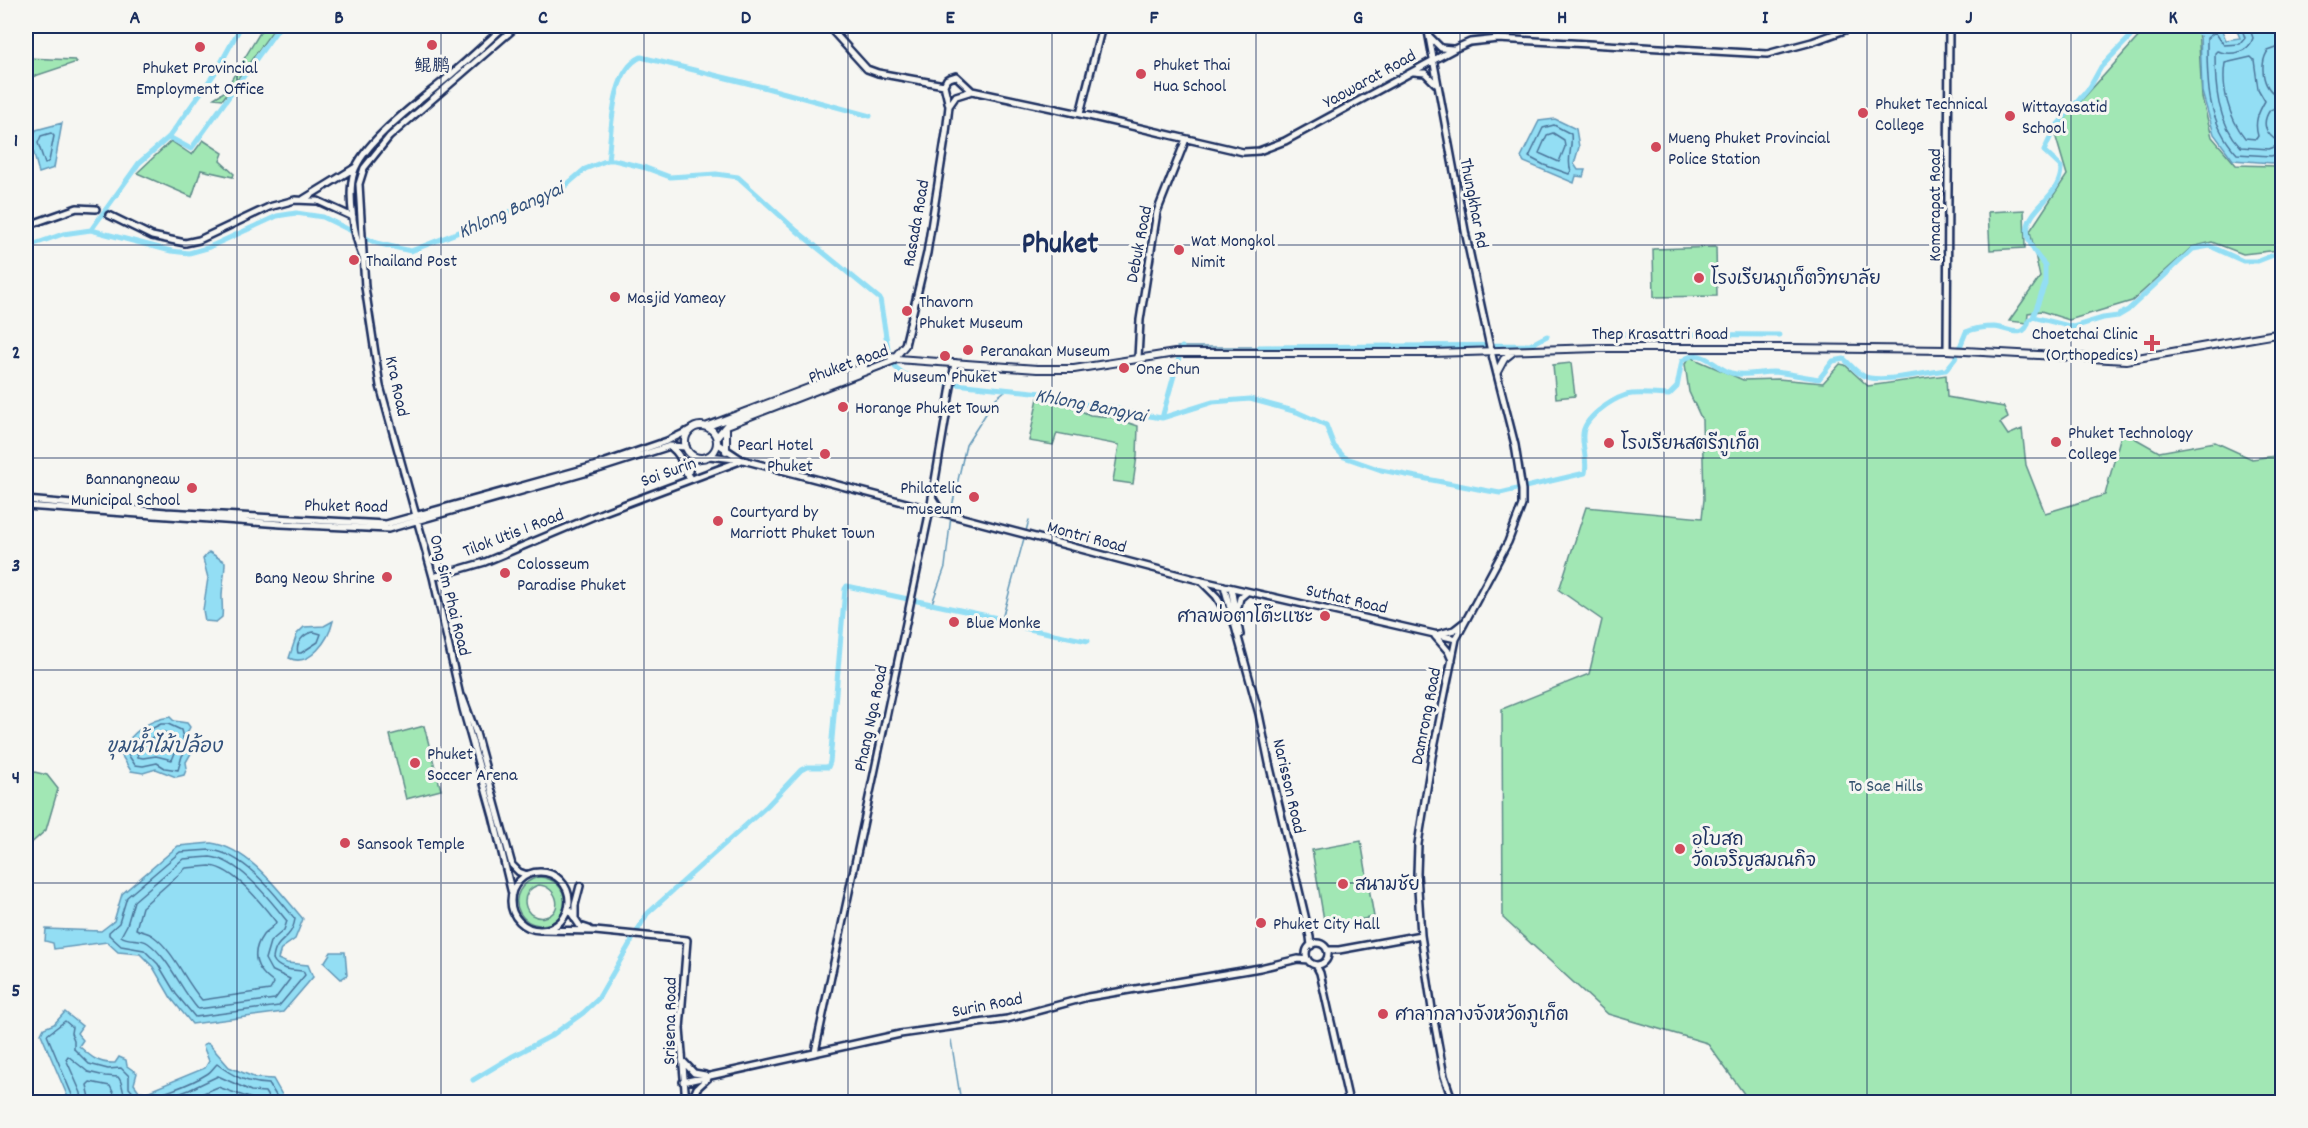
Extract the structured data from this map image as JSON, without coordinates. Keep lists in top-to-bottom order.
{
  "streets": {
    "main road": ["Rasada Road", "Thep Krasattri Road", "Phuket Road"],
    "street": [
      "Yaowarat Road",
      "Thungkhar Rd",
      "Komarapat Road",
      "Debuk Road",
      "Kra Road",
      "Soi Surin",
      "Tilok Utis 1 Road",
      "Montri Road",
      "Ong Sim Phai Road",
      "Suthat Road",
      "Damrong Road",
      "Phang Nga Road",
      "Narisson Road",
      "Surin Road",
      "Srisena Road"
    ]
  },
  "crossings": [
    ["Yaowarat Road", "Thungkhar Rd"],
    ["Yaowarat Road", "Debuk Road"],
    ["Thungkhar Rd", "Thep Krasattri Road"],
    ["Thungkhar Rd", "Damrong Road"],
    ["Komarapat Road", "Thep Krasattri Road"],
    ["Rasada Road", "Phuket Road"],
    ["Debuk Road", "Thep Krasattri Road"],
    ["Thep Krasattri Road", "Phuket Road"],
    ["Thep Krasattri Road", "Damrong Road"],
    ["Phuket Road", "Kra Road"],
    ["Phuket Road", "Montri Road"],
    ["Phuket Road", "Ong Sim Phai Road"],
    ["Phuket Road", "Phang Nga Road"],
    ["Kra Road", "Ong Sim Phai Road"],
    ["Soi Surin", "Tilok Utis 1 Road"],
    ["Soi Surin", "Montri Road"],
    ["Tilok Utis 1 Road", "Ong Sim Phai Road"],
    ["Montri Road", "Suthat Road"],
    ["Montri Road", "Phang Nga Road"],
    ["Montri Road", "Narisson Road"],
    ["Suthat Road", "Damrong Road"],
    ["Suthat Road", "Narisson Road"],
    ["Phang Nga Road", "Surin Road"],
    ["Surin Road", "Srisena Road"]
  ],
  "districts": ["Phuket"],
  "water": ["Khlong Bangyai", "ขุมน้ำไม้ปล้อง"],
  "parks": ["To Sae Hills"],
  "places": {
    "other": [
      "鲲鹏",
      "Phuket Provincial Employment Office",
      "Phuket Thai Hua School",
      "Phuket Technical College",
      "Wittayasatid School",
      "Mueng Phuket Provincial Police Station",
      "Wat Mongkol Nimit",
      "Thailand Post",
      "โรงเรียนภูเก็ตวิทยาลัย",
      "Masjid Yameay",
      "Thavorn Phuket Museum",
      "Peranakan Museum",
      "Museum Phuket",
      "One Chun",
      "Horange Phuket Town",
      "Phuket Technology College",
      "โรงเรียนสตรีภูเก็ต",
      "Pearl Hotel Phuket",
      "Bannangneaw Municipal School",
      "Philatelic museum",
      "Courtyard by Marriott Phuket Town",
      "Colosseum Paradise Phuket",
      "Bang Neow Shrine",
      "ศาลพ่อตาโต๊ะแซะ",
      "Blue Monke",
      "Phuket Soccer Arena",
      "Sansook Temple",
      "อุโบสถ วัดเจริญสมณกิจ",
      "สนามชัย",
      "Phuket City Hall",
      "ศาลากลางจังหวัดภูเก็ต"
    ],
    "health": ["Choetchai Clinic (Orthopedics)"]
  },
  "grid": {
    "columns": [
      "A",
      "B",
      "C",
      "D",
      "E",
      "F",
      "G",
      "H",
      "I",
      "J",
      "K"
    ],
    "rows": [
      "1",
      "2",
      "3",
      "4",
      "5"
    ]
  }
}
